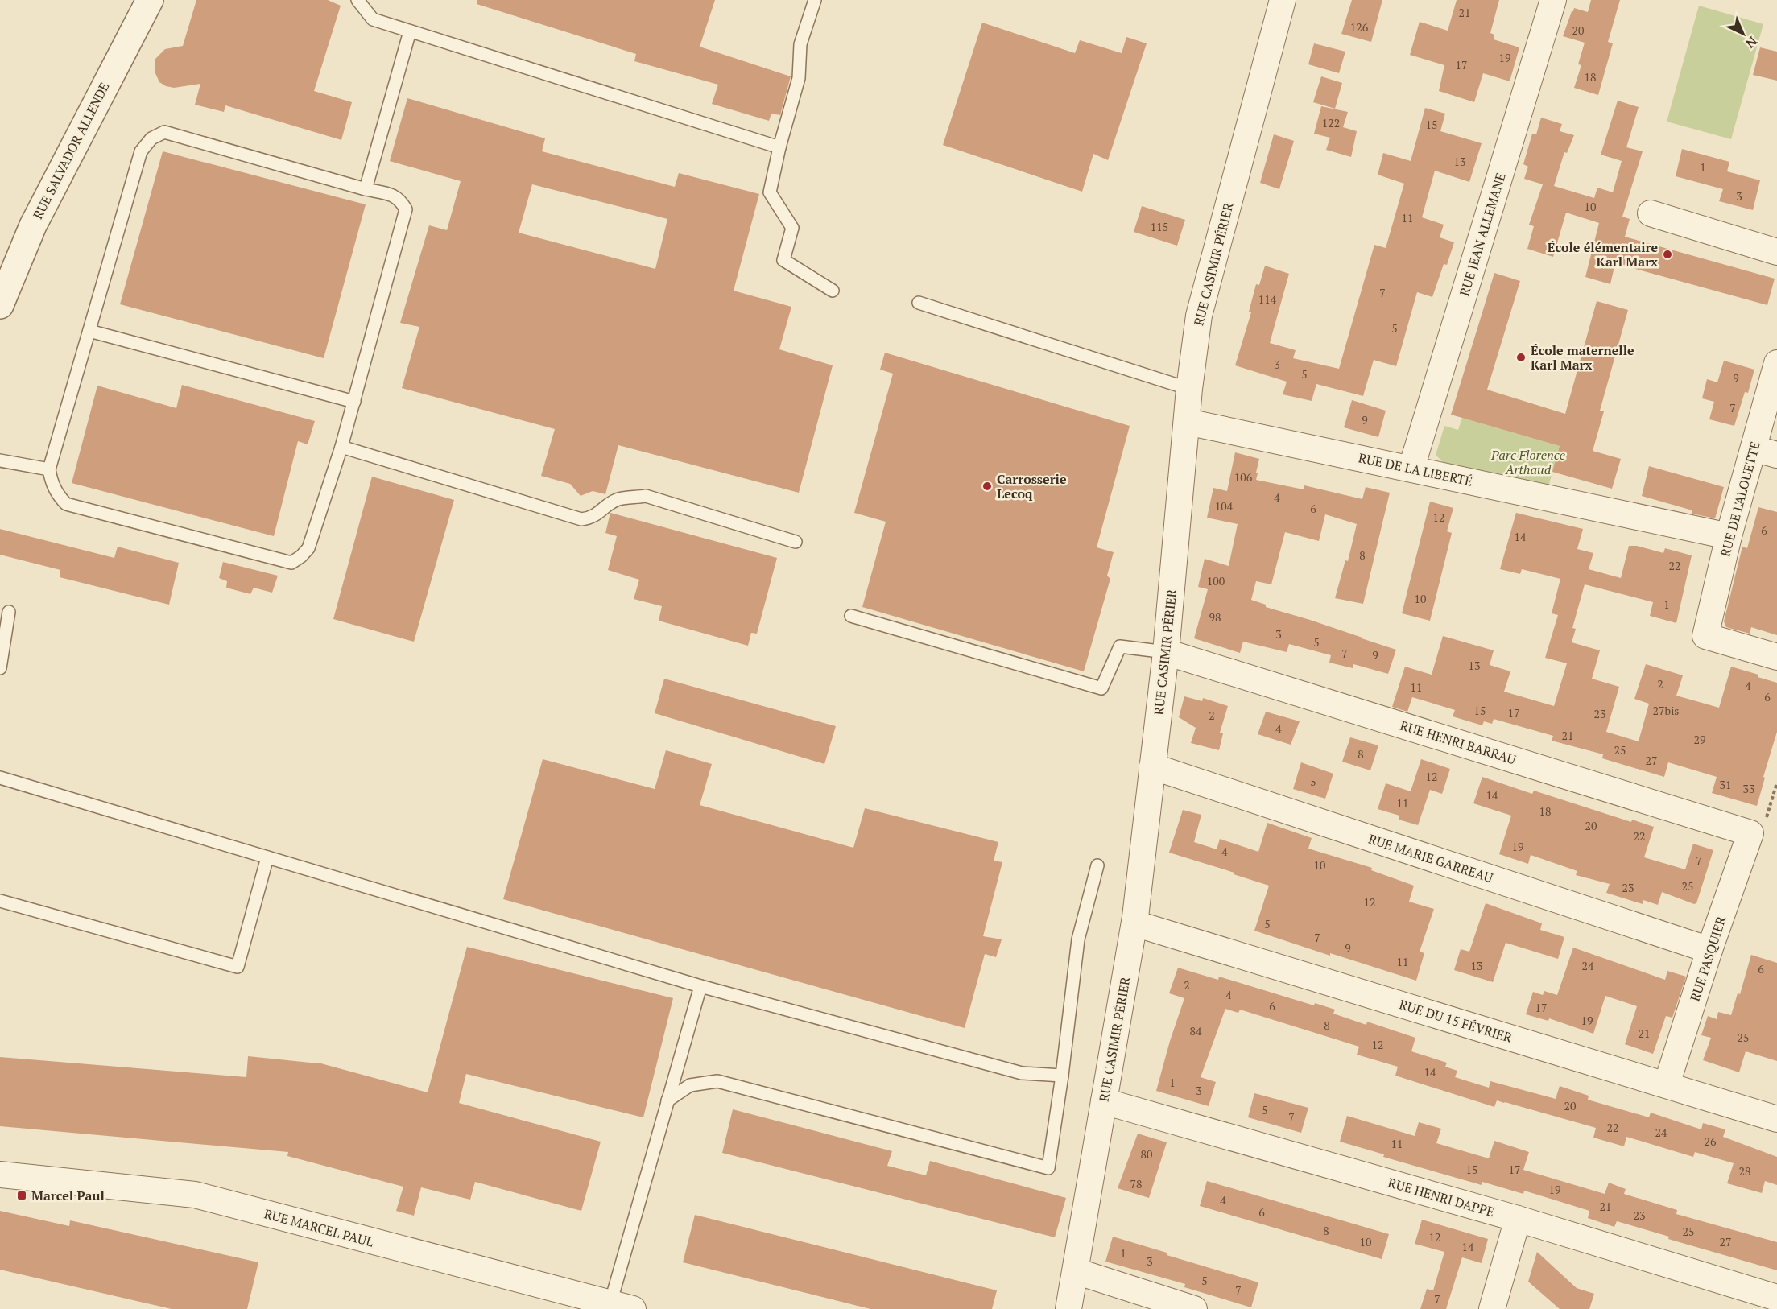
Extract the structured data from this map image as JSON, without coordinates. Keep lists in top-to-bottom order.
{
  "streets": {
    "street": [
      "RUE SALVADOR ALLENDE",
      "RUE JEAN ALLEMANE",
      "RUE CASIMIR PÉRIER",
      "RUE DE LA LIBERTÉ",
      "RUE DE L'ALOUETTE",
      "RUE HENRI BARRAU",
      "RUE MARIE GARREAU",
      "RUE PASQUIER",
      "RUE DU 15 FÉVRIER",
      "RUE HENRI DAPPE",
      "RUE MARCEL PAUL"
    ]
  },
  "crossings": [
    ["RUE JEAN ALLEMANE", "RUE DE LA LIBERTÉ"],
    ["RUE CASIMIR PÉRIER", "RUE DE LA LIBERTÉ"],
    ["RUE CASIMIR PÉRIER", "RUE HENRI BARRAU"],
    ["RUE CASIMIR PÉRIER", "RUE MARIE GARREAU"],
    ["RUE CASIMIR PÉRIER", "RUE DU 15 FÉVRIER"],
    ["RUE CASIMIR PÉRIER", "RUE HENRI DAPPE"],
    ["RUE DE LA LIBERTÉ", "RUE DE L'ALOUETTE"],
    ["RUE HENRI BARRAU", "RUE PASQUIER"],
    ["RUE MARIE GARREAU", "RUE PASQUIER"],
    ["RUE PASQUIER", "RUE DU 15 FÉVRIER"]
  ],
  "parks": ["Parc Florence Arthaud"],
  "places": {
    "other": ["École élémentaire Karl Marx", "École maternelle Karl Marx", "Carrosserie Lecoq"],
    "transit": ["Marcel Paul"]
  },
  "house_numbers": [
    "21",
    "126",
    "20",
    "19",
    "17",
    "18",
    "122",
    "15",
    "13",
    "1",
    "3",
    "10",
    "11",
    "115",
    "7",
    "114",
    "5",
    "3",
    "5",
    "9",
    "7",
    "9",
    "106",
    "4",
    "104",
    "6",
    "12",
    "6",
    "14",
    "8",
    "22",
    "100",
    "10",
    "1",
    "98",
    "3",
    "5",
    "7",
    "9",
    "13",
    "2",
    "4",
    "11",
    "6",
    "15",
    "27bis",
    "17",
    "23",
    "2",
    "4",
    "21",
    "29",
    "25",
    "8",
    "27",
    "12",
    "5",
    "31",
    "33",
    "14",
    "11",
    "18",
    "20",
    "22",
    "19",
    "4",
    "7",
    "10",
    "25",
    "23",
    "12",
    "5",
    "7",
    "9",
    "11",
    "13",
    "24",
    "6",
    "2",
    "4",
    "6",
    "17",
    "19",
    "8",
    "84",
    "21",
    "25",
    "12",
    "14",
    "1",
    "3",
    "20",
    "5",
    "7",
    "22",
    "24",
    "26",
    "11",
    "80",
    "15",
    "17",
    "28",
    "78",
    "19",
    "4",
    "21",
    "6",
    "23",
    "8",
    "25",
    "12",
    "10",
    "27",
    "14",
    "1",
    "3",
    "5",
    "7",
    "7"
  ],
  "north": "bottom right"
}
